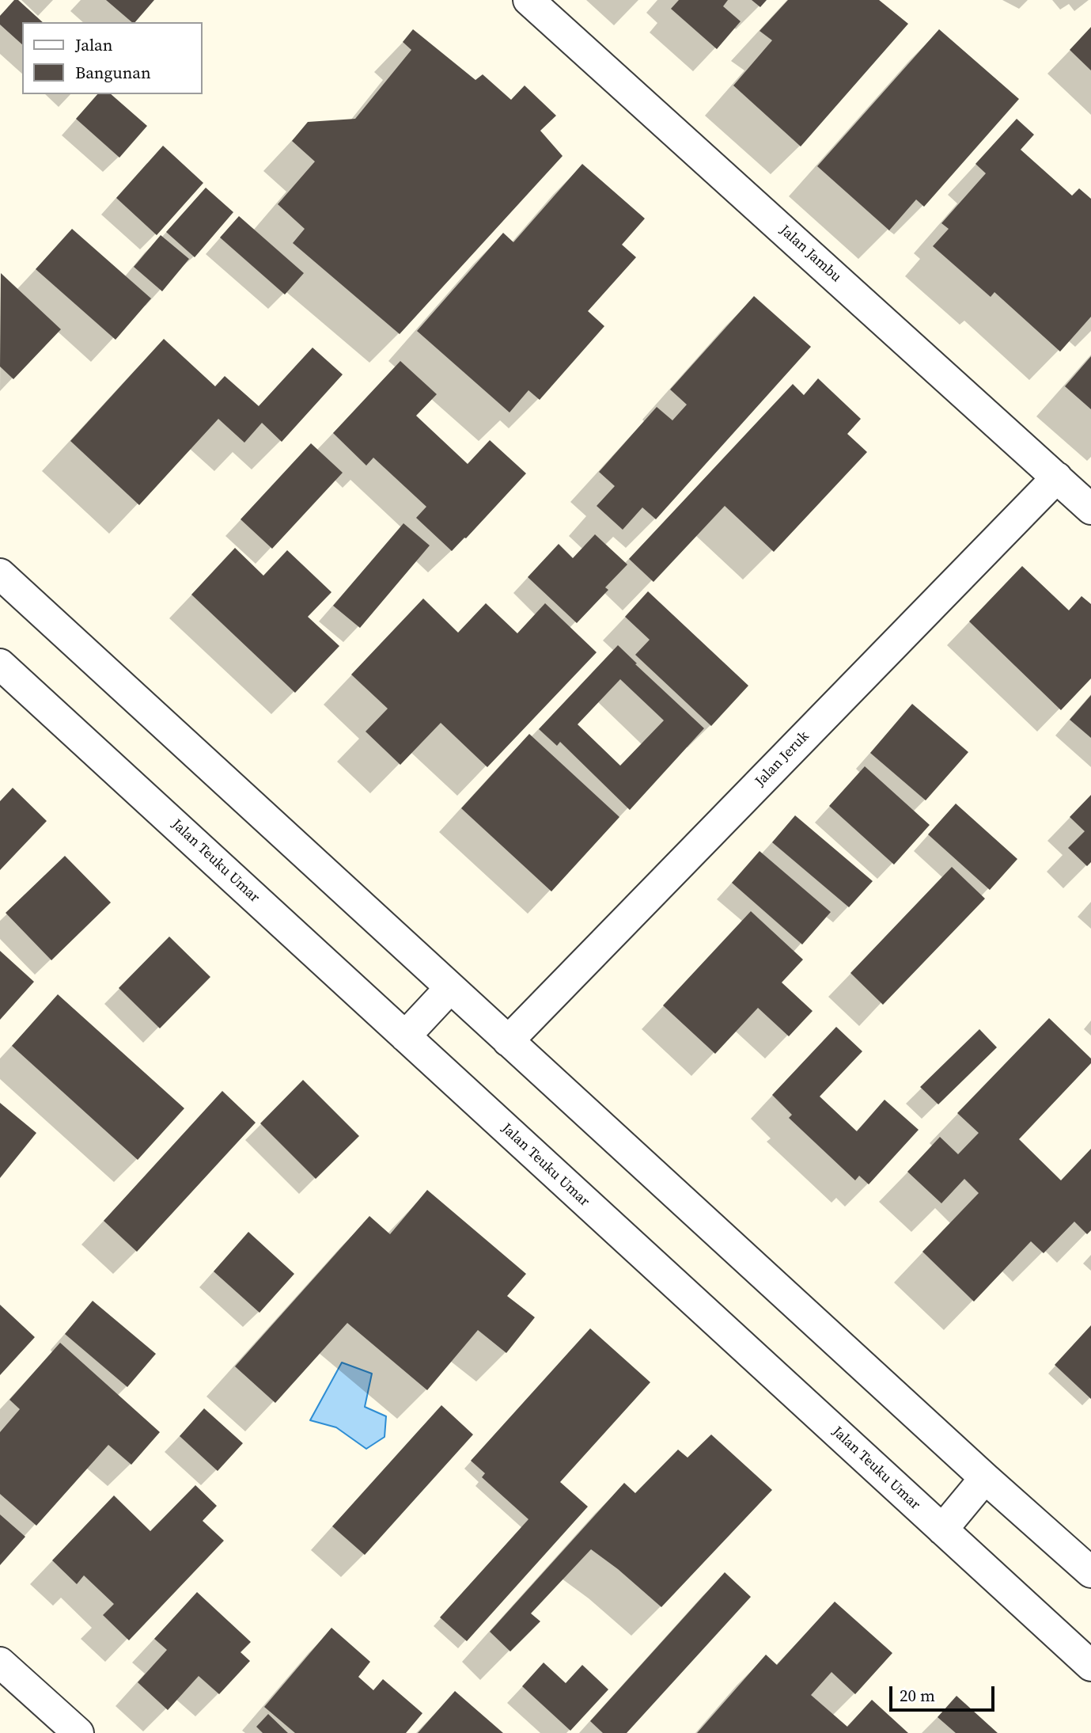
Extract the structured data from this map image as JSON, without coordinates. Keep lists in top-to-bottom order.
{
  "streets": {
    "street": ["Jalan Jambu", "Jalan Jeruk", "Jalan Teuku Umar"]
  },
  "crossings": [
    ["Jalan Jambu", "Jalan Jeruk"]
  ],
  "legend": ["Jalan", "Bangunan"],
  "scale_bar": "20 m"
}
